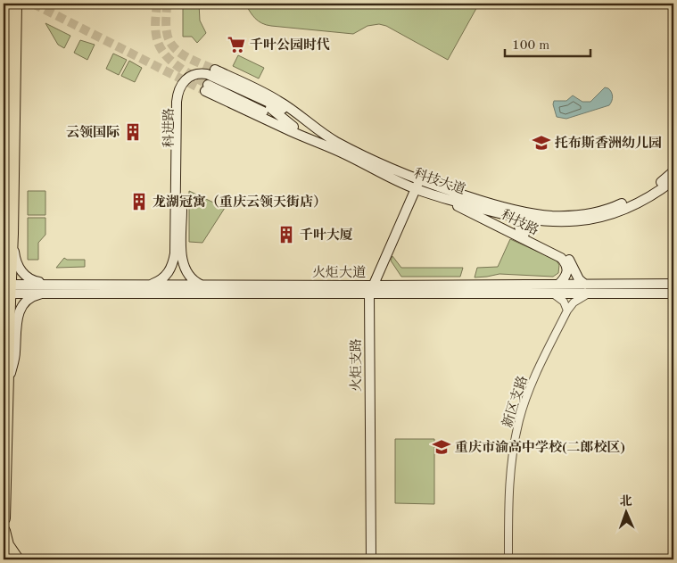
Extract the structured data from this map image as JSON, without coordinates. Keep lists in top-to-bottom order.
{
  "streets": {
    "main road": [
      "科进路",
      "科技大道",
      "科技路",
      "火炬大道",
      "火炬支路"
    ],
    "street": ["新区支路"]
  },
  "crossings": [
    ["科进路", "科技大道"],
    ["科进路", "火炬大道"],
    ["科技大道", "科技路"],
    ["科技大道", "火炬支路"],
    ["科技路", "火炬大道"],
    ["火炬大道", "火炬支路"]
  ],
  "places": {
    "supermarket": ["千叶公园时代"],
    "building": ["云领国际", "龙湖冠寓（重庆云领天街店）", "千叶大厦"],
    "school or university": ["托布斯香洲幼儿园", "重庆市渝高中学校(二郎校区)"]
  },
  "scale_bar": "100 m",
  "north": "top"
}
